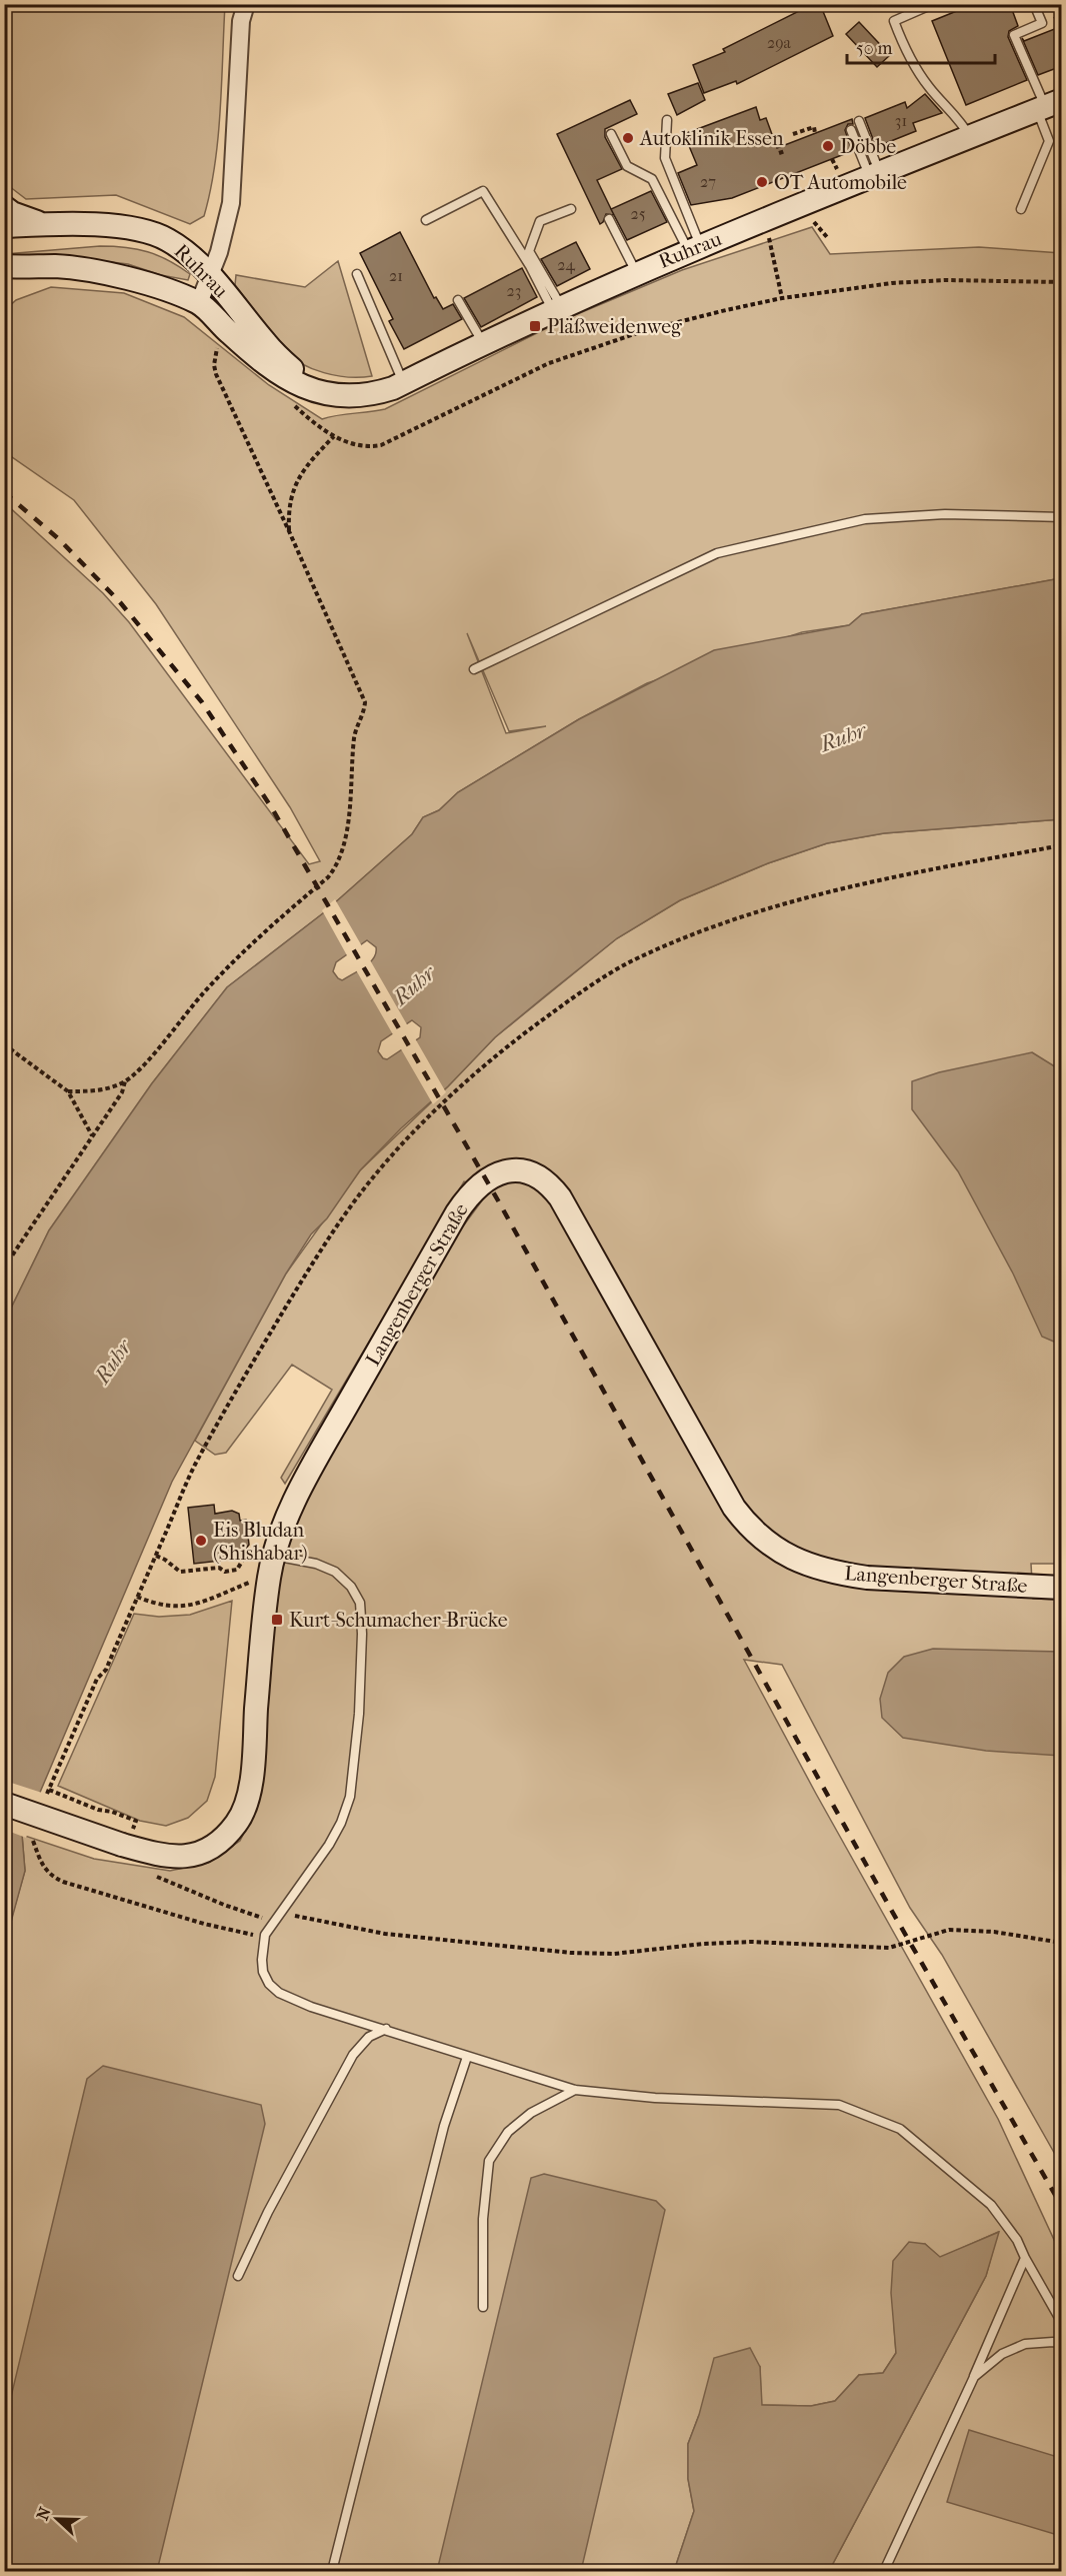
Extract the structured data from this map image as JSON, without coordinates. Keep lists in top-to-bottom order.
{
  "streets": {
    "main road": ["Ruhrau", "Langenberger Straße"]
  },
  "water": ["Ruhr"],
  "places": {
    "other": [
      "Autoklinik Essen",
      "Döbbe",
      "OT Automobile",
      "Eis Bludan (Shishabar)"
    ],
    "transit": ["Pläßweidenweg", "Kurt-Schumacher-Brücke"]
  },
  "house_numbers": [
    "29a",
    "31",
    "27",
    "25",
    "24",
    "21",
    "23"
  ],
  "scale_bar": "50 m",
  "north": "left"
}
